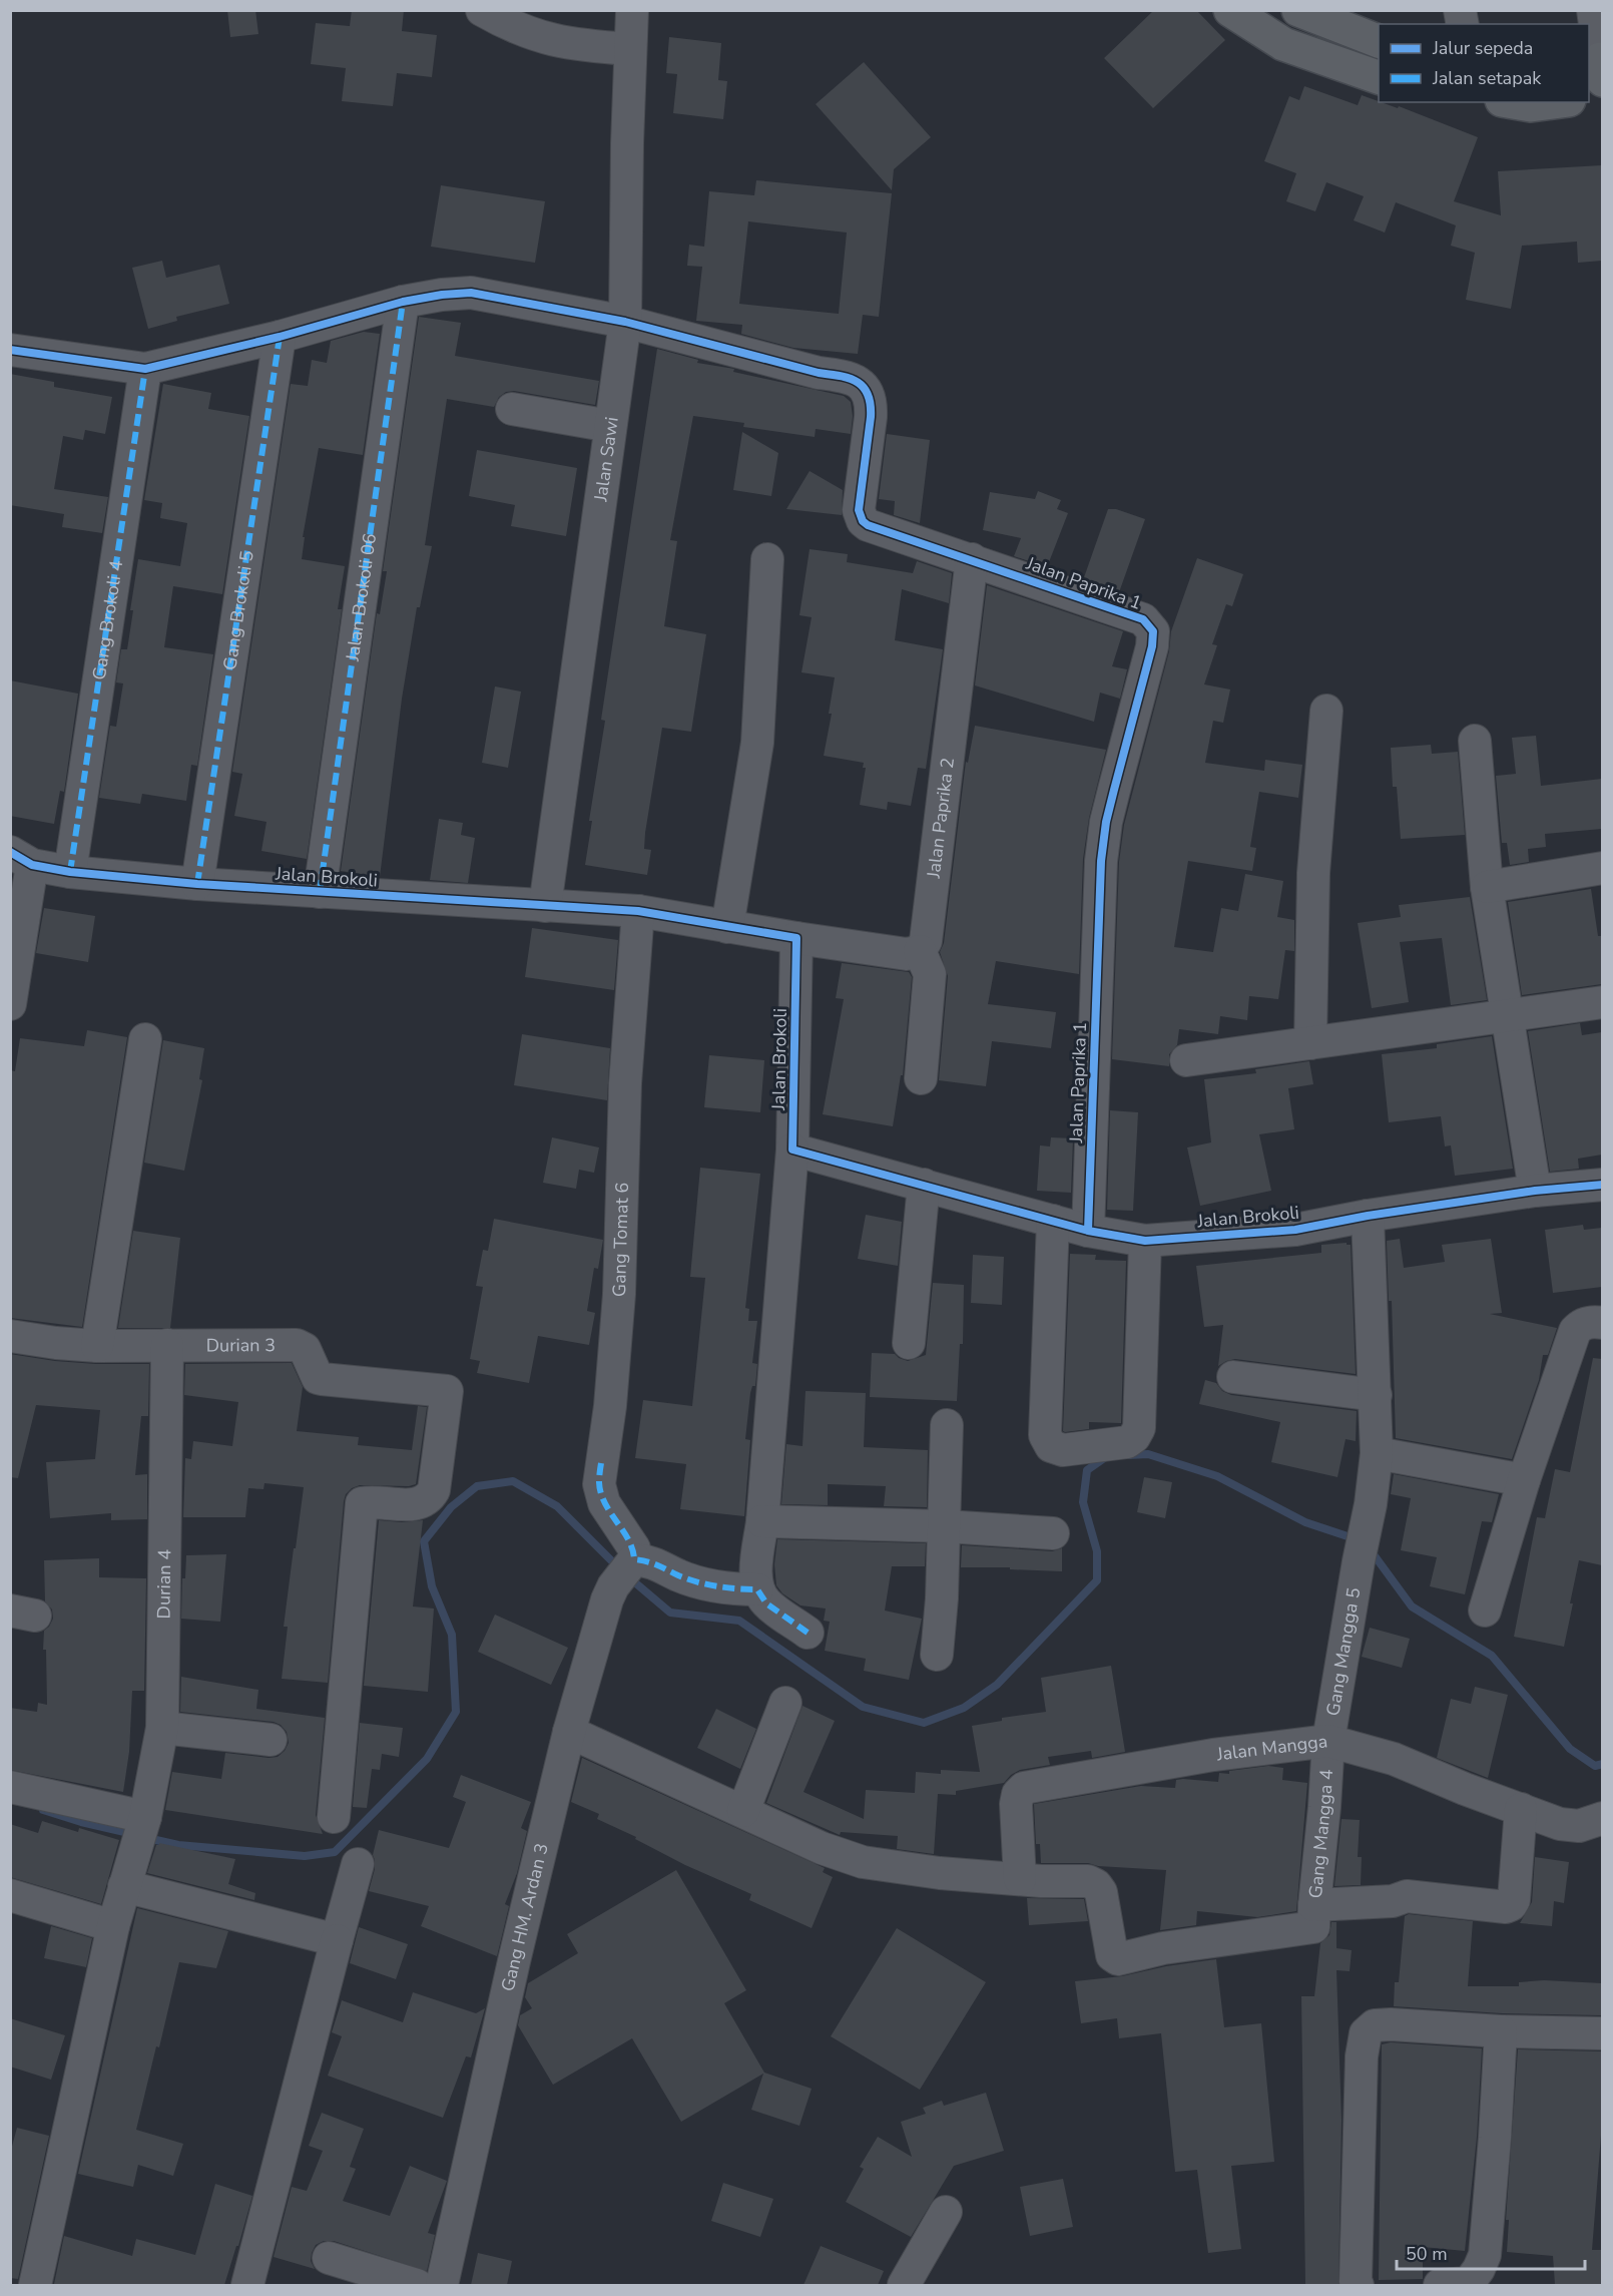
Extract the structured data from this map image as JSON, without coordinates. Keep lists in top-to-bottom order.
{
  "streets": {
    "street": [
      "Jalan Sawi",
      "Jalan Paprika 1",
      "Jalan Brokoli 06",
      "Gang Brokoli 5",
      "Gang Brokoli 4",
      "Jalan Paprika 2",
      "Jalan Brokoli",
      "Gang Tomat 6",
      "Durian 3",
      "Durian 4",
      "Gang Mangga 5",
      "Jalan Mangga",
      "Gang Mangga 4",
      "Gang HM. Ardan 3"
    ]
  },
  "crossings": [
    ["Jalan Sawi", "Jalan Paprika 1"],
    ["Jalan Sawi", "Jalan Brokoli"],
    ["Jalan Paprika 1", "Jalan Paprika 2"],
    ["Jalan Paprika 1", "Jalan Brokoli"],
    ["Jalan Brokoli 06", "Jalan Brokoli"],
    ["Gang Brokoli 5", "Jalan Brokoli"],
    ["Gang Brokoli 4", "Jalan Brokoli"],
    ["Jalan Brokoli", "Gang Tomat 6"],
    ["Jalan Brokoli", "Gang Mangga 5"],
    ["Gang Tomat 6", "Gang HM. Ardan 3"],
    ["Durian 3", "Durian 4"],
    ["Gang Mangga 5", "Jalan Mangga"],
    ["Gang Mangga 5", "Gang Mangga 4"],
    ["Jalan Mangga", "Gang Mangga 4"]
  ],
  "legend": ["Jalur sepeda", "Jalan setapak"],
  "scale_bar": "50 m"
}
